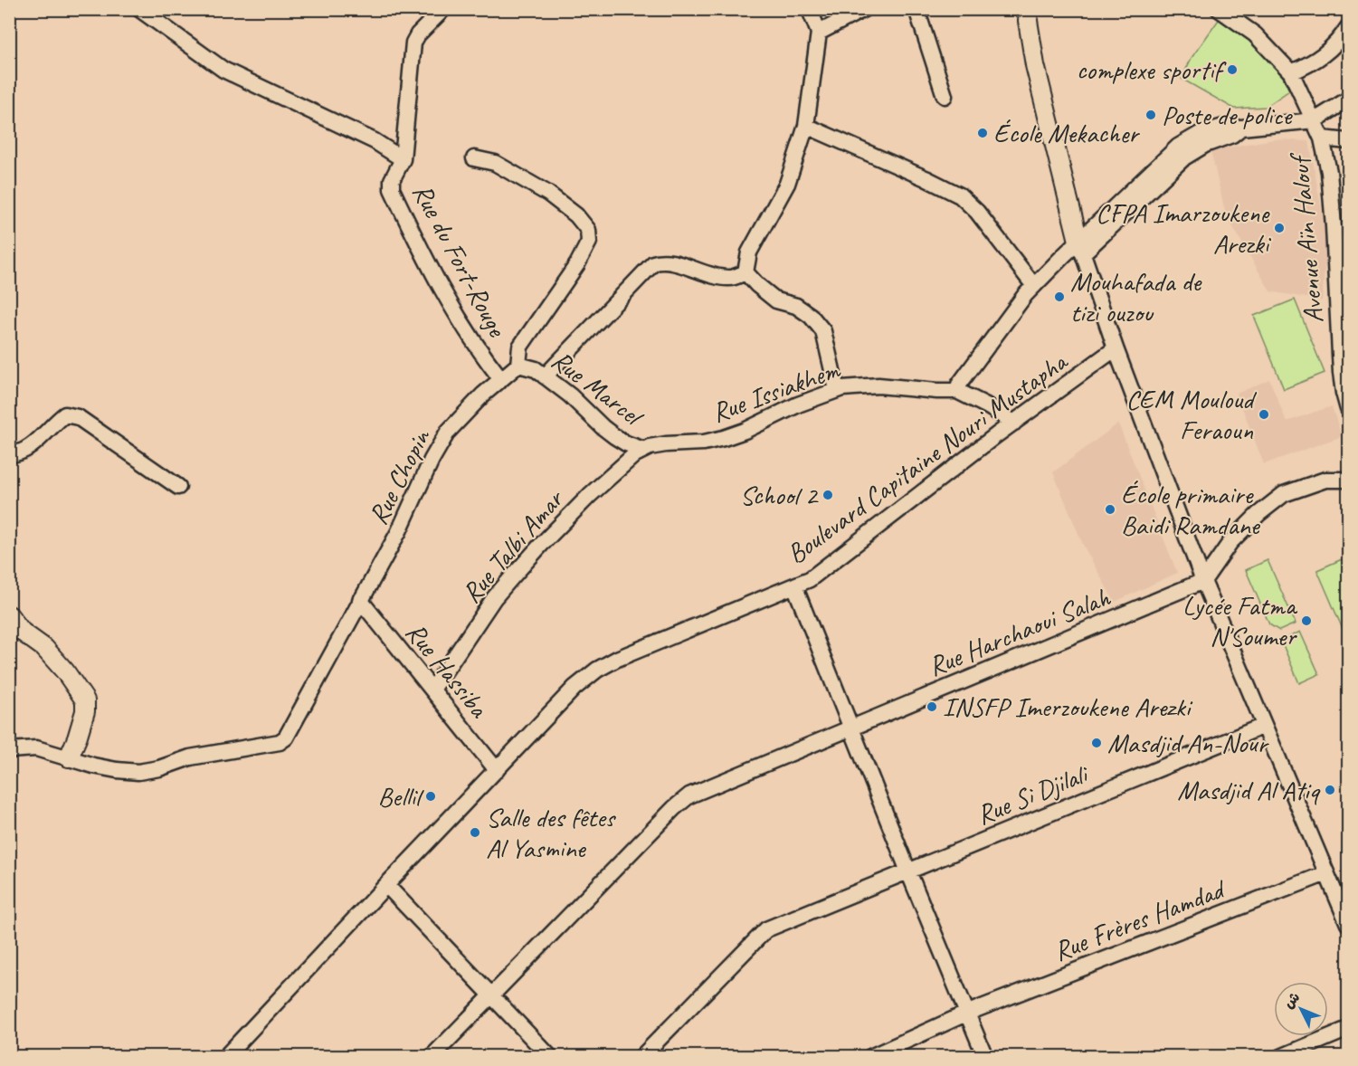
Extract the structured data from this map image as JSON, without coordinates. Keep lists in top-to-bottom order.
{
  "streets": {
    "street": [
      "Avenue Aïn Halouf",
      "Rue du Fort-Rouge",
      "Rue Marcel",
      "Rue Issiakhem",
      "Boulevard Capitaine Nouri Mustapha",
      "Rue Chopin",
      "Rue Talbi Amar",
      "Rue Harchaoui Salah",
      "Rue Hassiba",
      "Rue Si Djilali",
      "Rue Frères Hamdad"
    ]
  },
  "crossings": [
    ["Rue du Fort-Rouge", "Rue Chopin"],
    ["Rue Marcel", "Rue Issiakhem"],
    ["Rue Marcel", "Rue Chopin"],
    ["Rue Marcel", "Rue Talbi Amar"],
    ["Rue Issiakhem", "Rue Talbi Amar"],
    ["Boulevard Capitaine Nouri Mustapha", "Rue Hassiba"],
    ["Rue Chopin", "Rue Hassiba"],
    ["Rue Talbi Amar", "Rue Hassiba"]
  ],
  "places": [
    "complexe sportif",
    "Poste de police",
    "École Mekacher",
    "CFPA Imarzoukene Arezki",
    "Mouhafada de tizi ouzou",
    "CEM Mouloud Feraoun",
    "School 2",
    "École primaire Baidi Ramdane",
    "Lycée Fatma N'Soumer",
    "INSFP Imerzoukene Arezki",
    "Masdjid An-Nour",
    "Masdjid Al Atiq",
    "Bellil",
    "Salle des fêtes Al Yasmine"
  ],
  "north": "top left"
}
